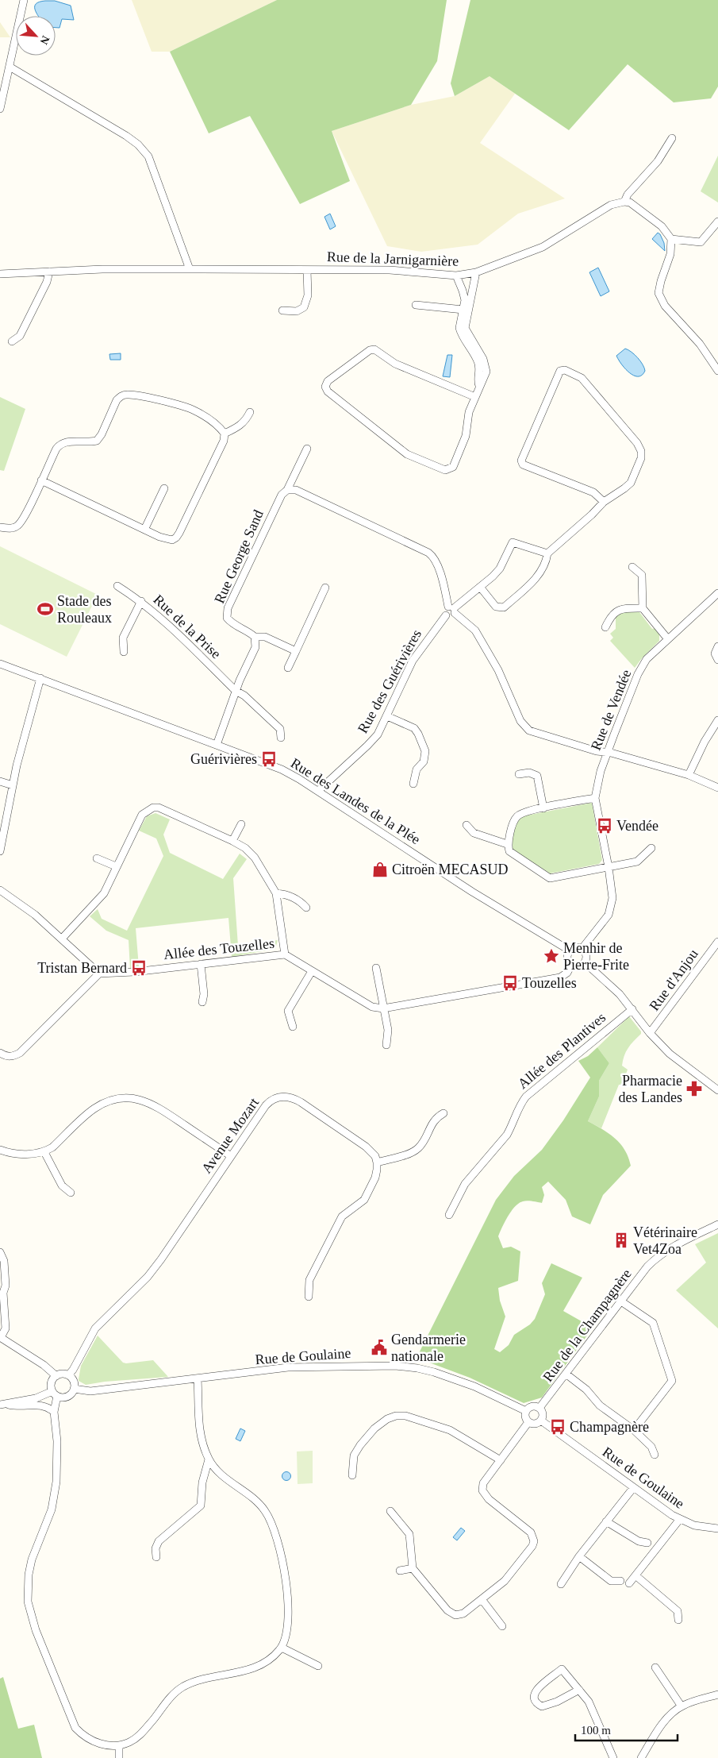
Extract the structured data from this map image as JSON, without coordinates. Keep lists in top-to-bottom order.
{
  "streets": {
    "street": [
      "Rue de la Jarnigarnière",
      "Rue George Sand",
      "Rue de la Prise",
      "Rue des Guérivières",
      "Rue de Vendée",
      "Rue des Landes de la Plée",
      "Allée des Touzelles",
      "Rue d'Anjou",
      "Allée des Plantives",
      "Avenue Mozart",
      "Rue de la Champagnère",
      "Rue de Goulaine"
    ]
  },
  "crossings": [
    ["Rue des Guérivières", "Rue des Landes de la Plée"],
    ["Rue de Vendée", "Rue des Landes de la Plée"],
    ["Rue de Vendée", "Allée des Touzelles"],
    ["Rue des Landes de la Plée", "Allée des Touzelles"],
    ["Avenue Mozart", "Rue de Goulaine"],
    ["Rue de la Champagnère", "Rue de Goulaine"]
  ],
  "places": {
    "sports": ["Stade des Rouleaux"],
    "bus stop": [
      "Guérivières",
      "Vendée",
      "Tristan Bernard",
      "Touzelles",
      "Champagnère"
    ],
    "shop": ["Citroën MECASUD"],
    "place": ["Menhir de Pierre-Frite"],
    "pharmacy": ["Pharmacie des Landes"],
    "building": ["Vétérinaire Vet4Zoa"],
    "public building": ["Gendarmerie nationale"]
  },
  "scale_bar": "100 m",
  "north": "bottom right"
}
